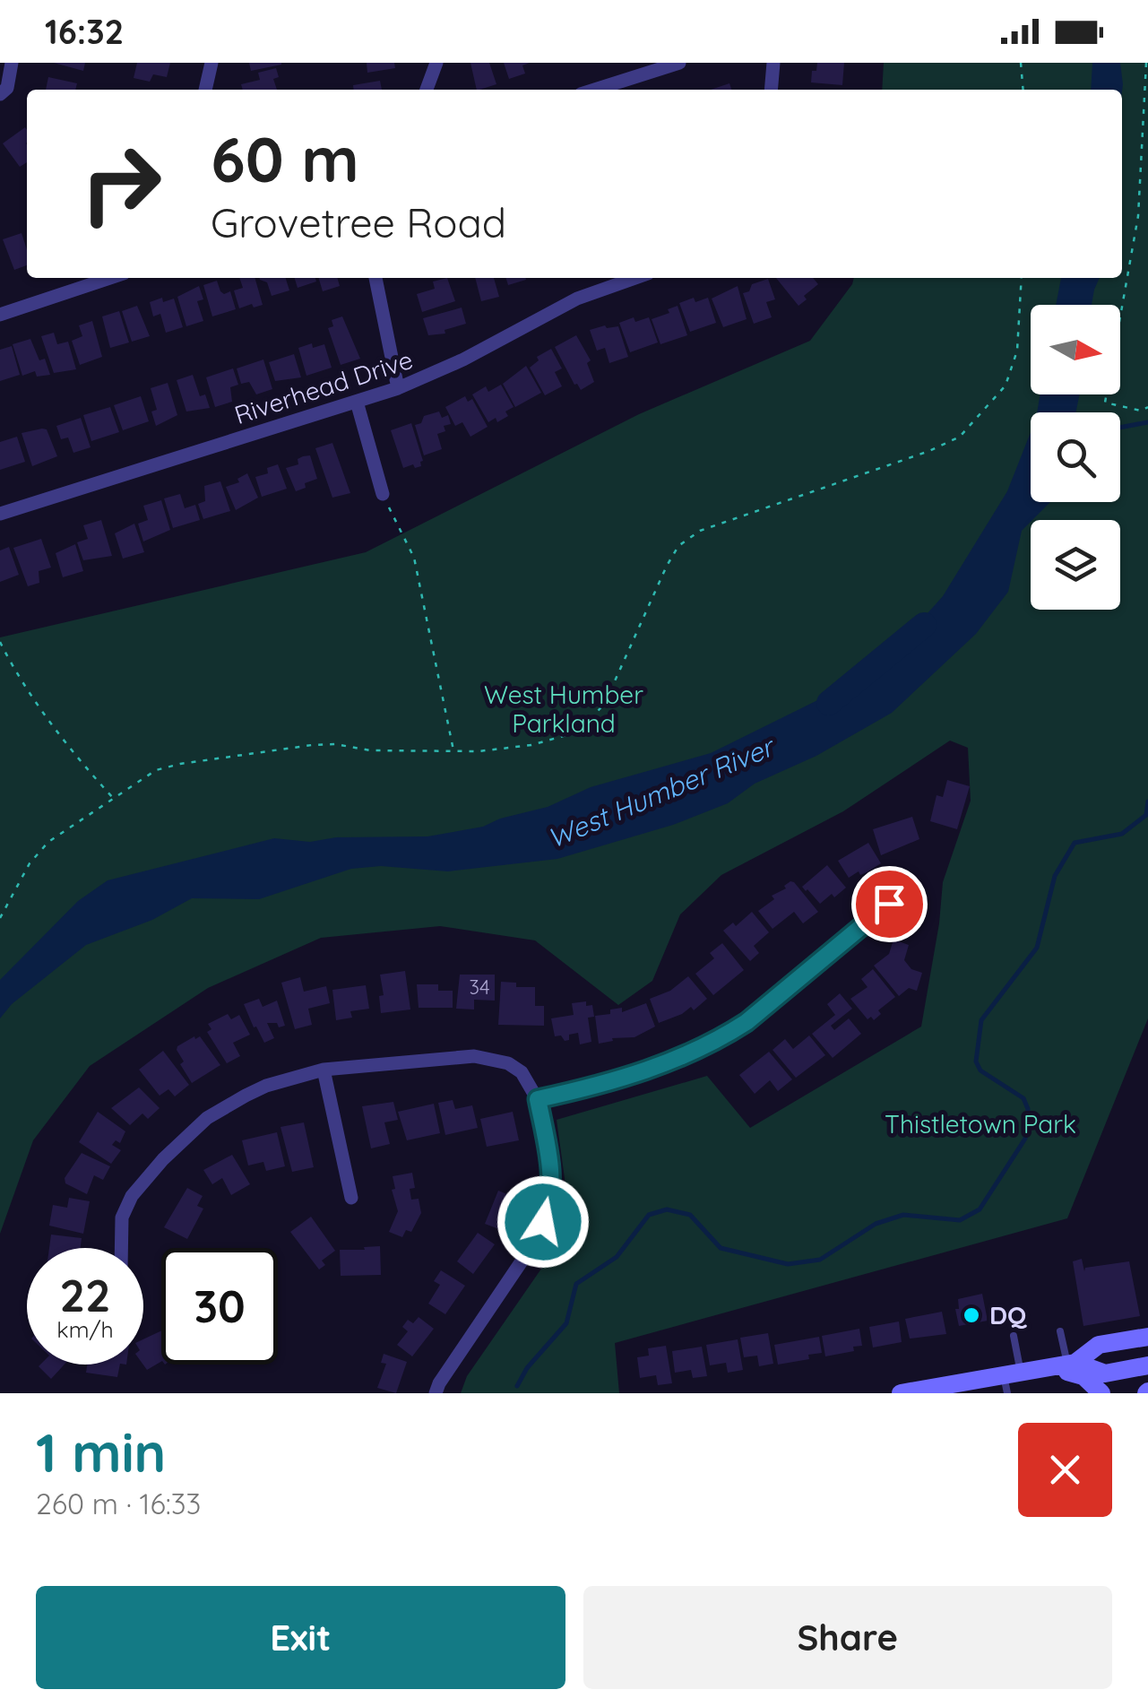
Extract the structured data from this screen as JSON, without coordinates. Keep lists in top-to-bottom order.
{
  "streets": {
    "street": ["Riverhead Drive"]
  },
  "water": ["West Humber River"],
  "parks": ["West Humber Parkland", "Thistletown Park"],
  "places": ["DQ"],
  "house_numbers": ["34"],
  "north": "right",
  "page": {
    "status": "16:32",
    "turn": ["60 m", "Grovetree Road"],
    "speed": "22 km/h",
    "limit": "30",
    "heading": ["1 min", "260 m · 16:33"],
    "buttons": ["Exit", "Share"]
  }
}
